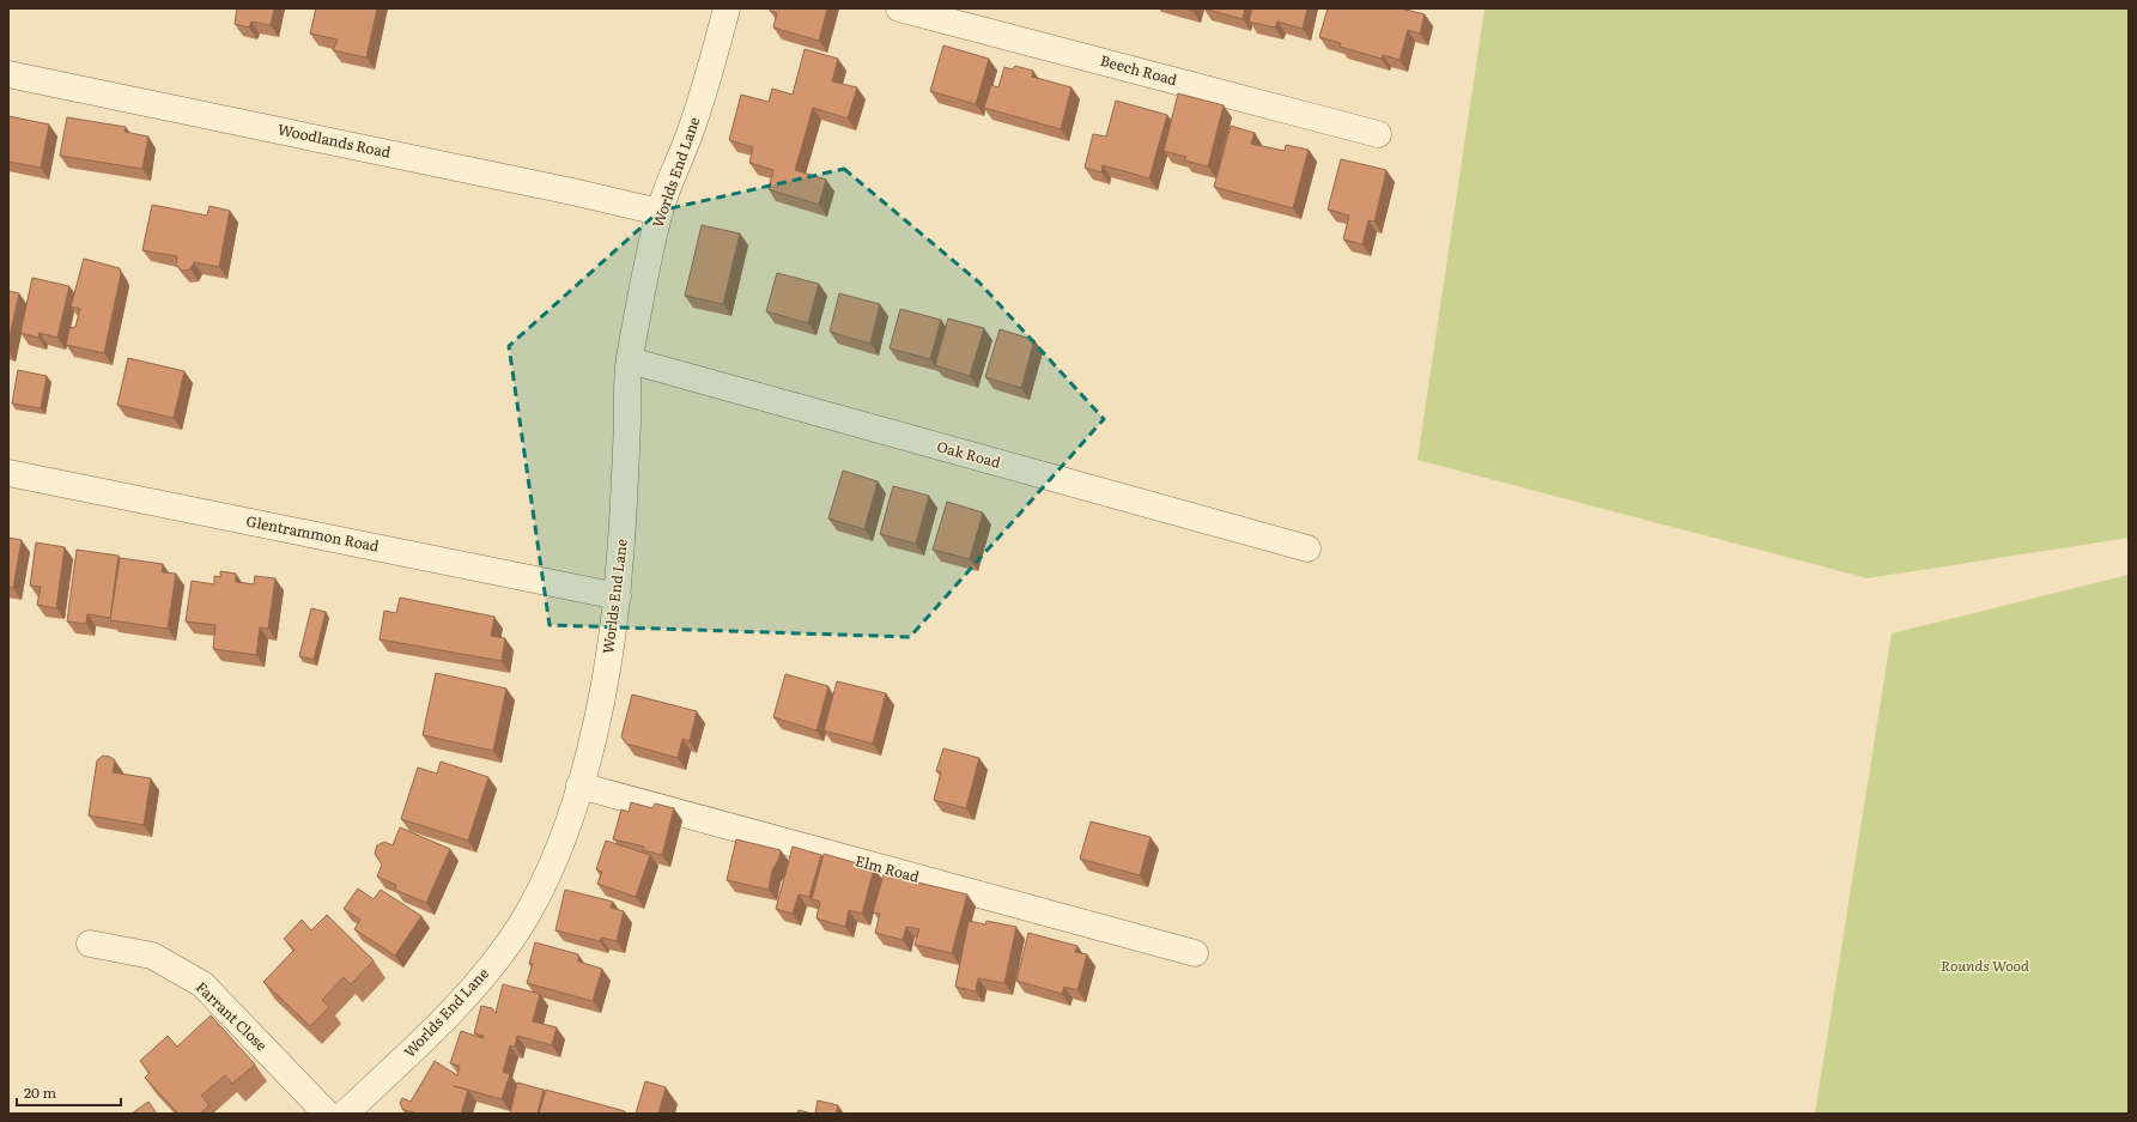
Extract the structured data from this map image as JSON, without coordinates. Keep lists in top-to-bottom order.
{
  "streets": {
    "street": [
      "Beech Road",
      "Woodlands Road",
      "Worlds End Lane",
      "Oak Road",
      "Glentrammon Road",
      "Elm Road",
      "Farrant Close"
    ]
  },
  "crossings": [
    ["Woodlands Road", "Worlds End Lane"],
    ["Worlds End Lane", "Oak Road"],
    ["Worlds End Lane", "Glentrammon Road"],
    ["Worlds End Lane", "Elm Road"]
  ],
  "parks": ["Rounds Wood"],
  "scale_bar": "20 m"
}
